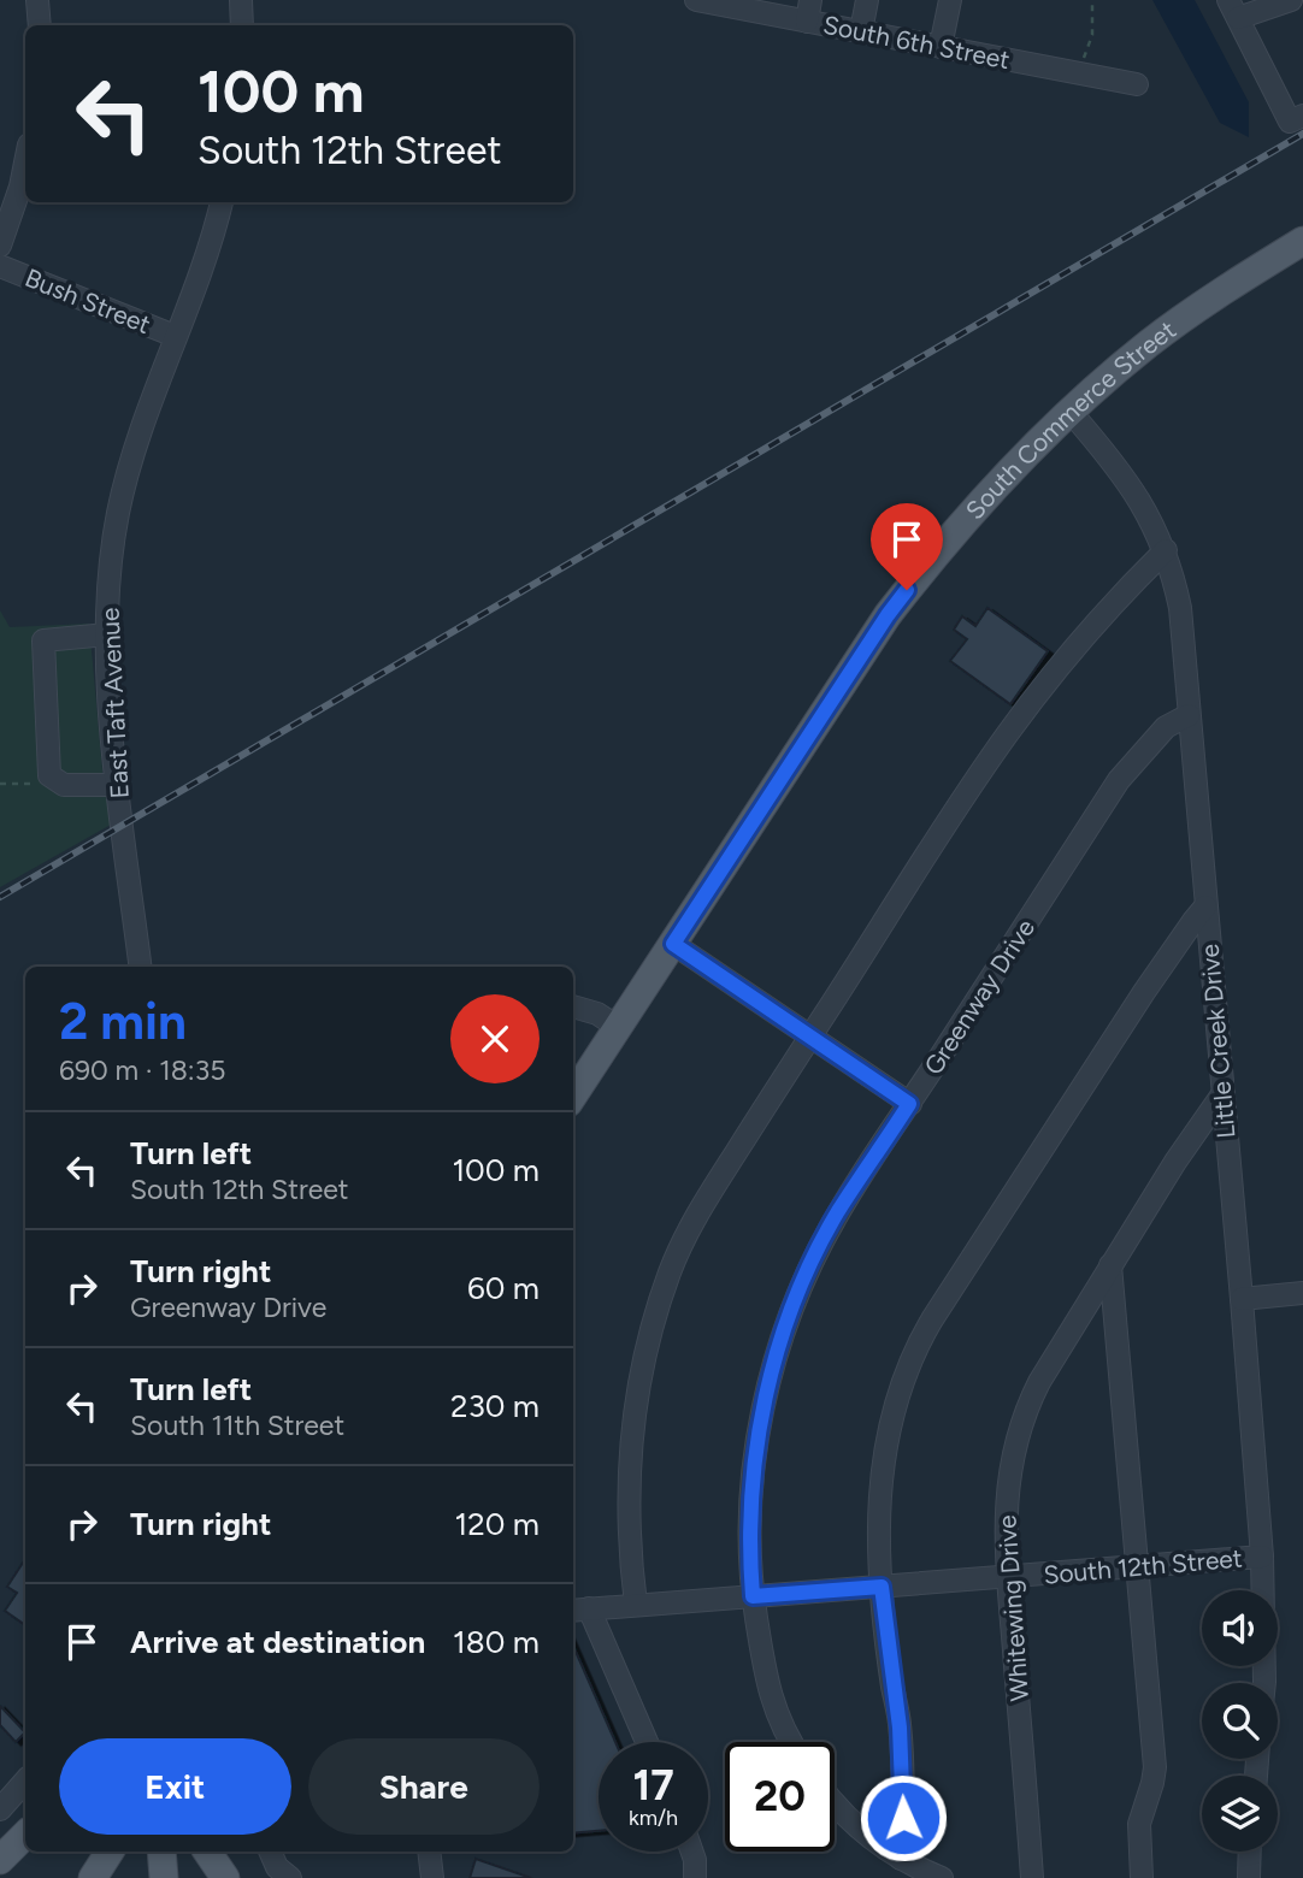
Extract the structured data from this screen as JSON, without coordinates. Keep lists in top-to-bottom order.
{
  "streets": {
    "main road": ["South Commerce Street"],
    "street": [
      "South 6th Street",
      "Bush Street",
      "East Taft Avenue",
      "Greenway Drive",
      "Little Creek Drive",
      "South 12th Street",
      "Whitewing Drive"
    ]
  },
  "crossings": [
    ["Bush Street", "East Taft Avenue"],
    ["South Commerce Street", "Little Creek Drive"],
    ["Greenway Drive", "Little Creek Drive"],
    ["Greenway Drive", "South 12th Street"],
    ["Little Creek Drive", "South 12th Street"],
    ["Little Creek Drive", "Whitewing Drive"],
    ["South 12th Street", "Whitewing Drive"]
  ],
  "page": {
    "turn": ["100 m", "South 12th Street"],
    "heading": ["2 min", "690 m · 18:35"],
    "list": [
      {
        "name": "Turn left",
        "note": "South 12th Street",
        "value": "100 m"
      },
      {
        "name": "Turn right",
        "note": "Greenway Drive",
        "value": "60 m"
      },
      {
        "name": "Turn left",
        "note": "South 11th Street",
        "value": "230 m"
      },
      {
        "name": "Turn right",
        "value": "120 m"
      },
      {
        "name": "Arrive at destination",
        "value": "180 m"
      }
    ],
    "buttons": ["Exit", "Share"],
    "speed": "17 km/h",
    "limit": "20"
  }
}
